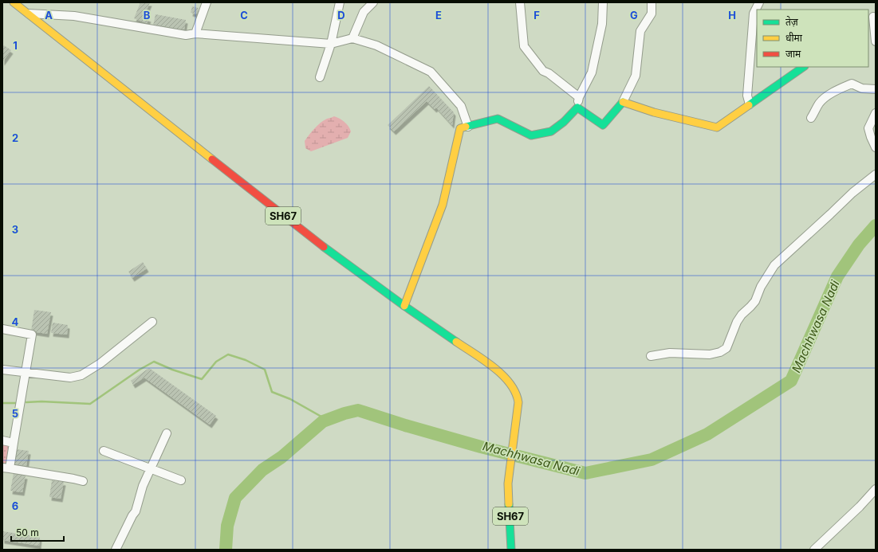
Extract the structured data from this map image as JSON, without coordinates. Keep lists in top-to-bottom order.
{
  "streets": {
    "main road": ["SH67"]
  },
  "water": ["Machhwasa Nadi"],
  "legend": ["तेज़", "धीमा", "जाम"],
  "scale_bar": "50 m",
  "grid": {
    "columns": [
      "A",
      "B",
      "C",
      "D",
      "E",
      "F",
      "G",
      "H"
    ],
    "rows": [
      "1",
      "2",
      "3",
      "4",
      "5",
      "6"
    ]
  }
}
